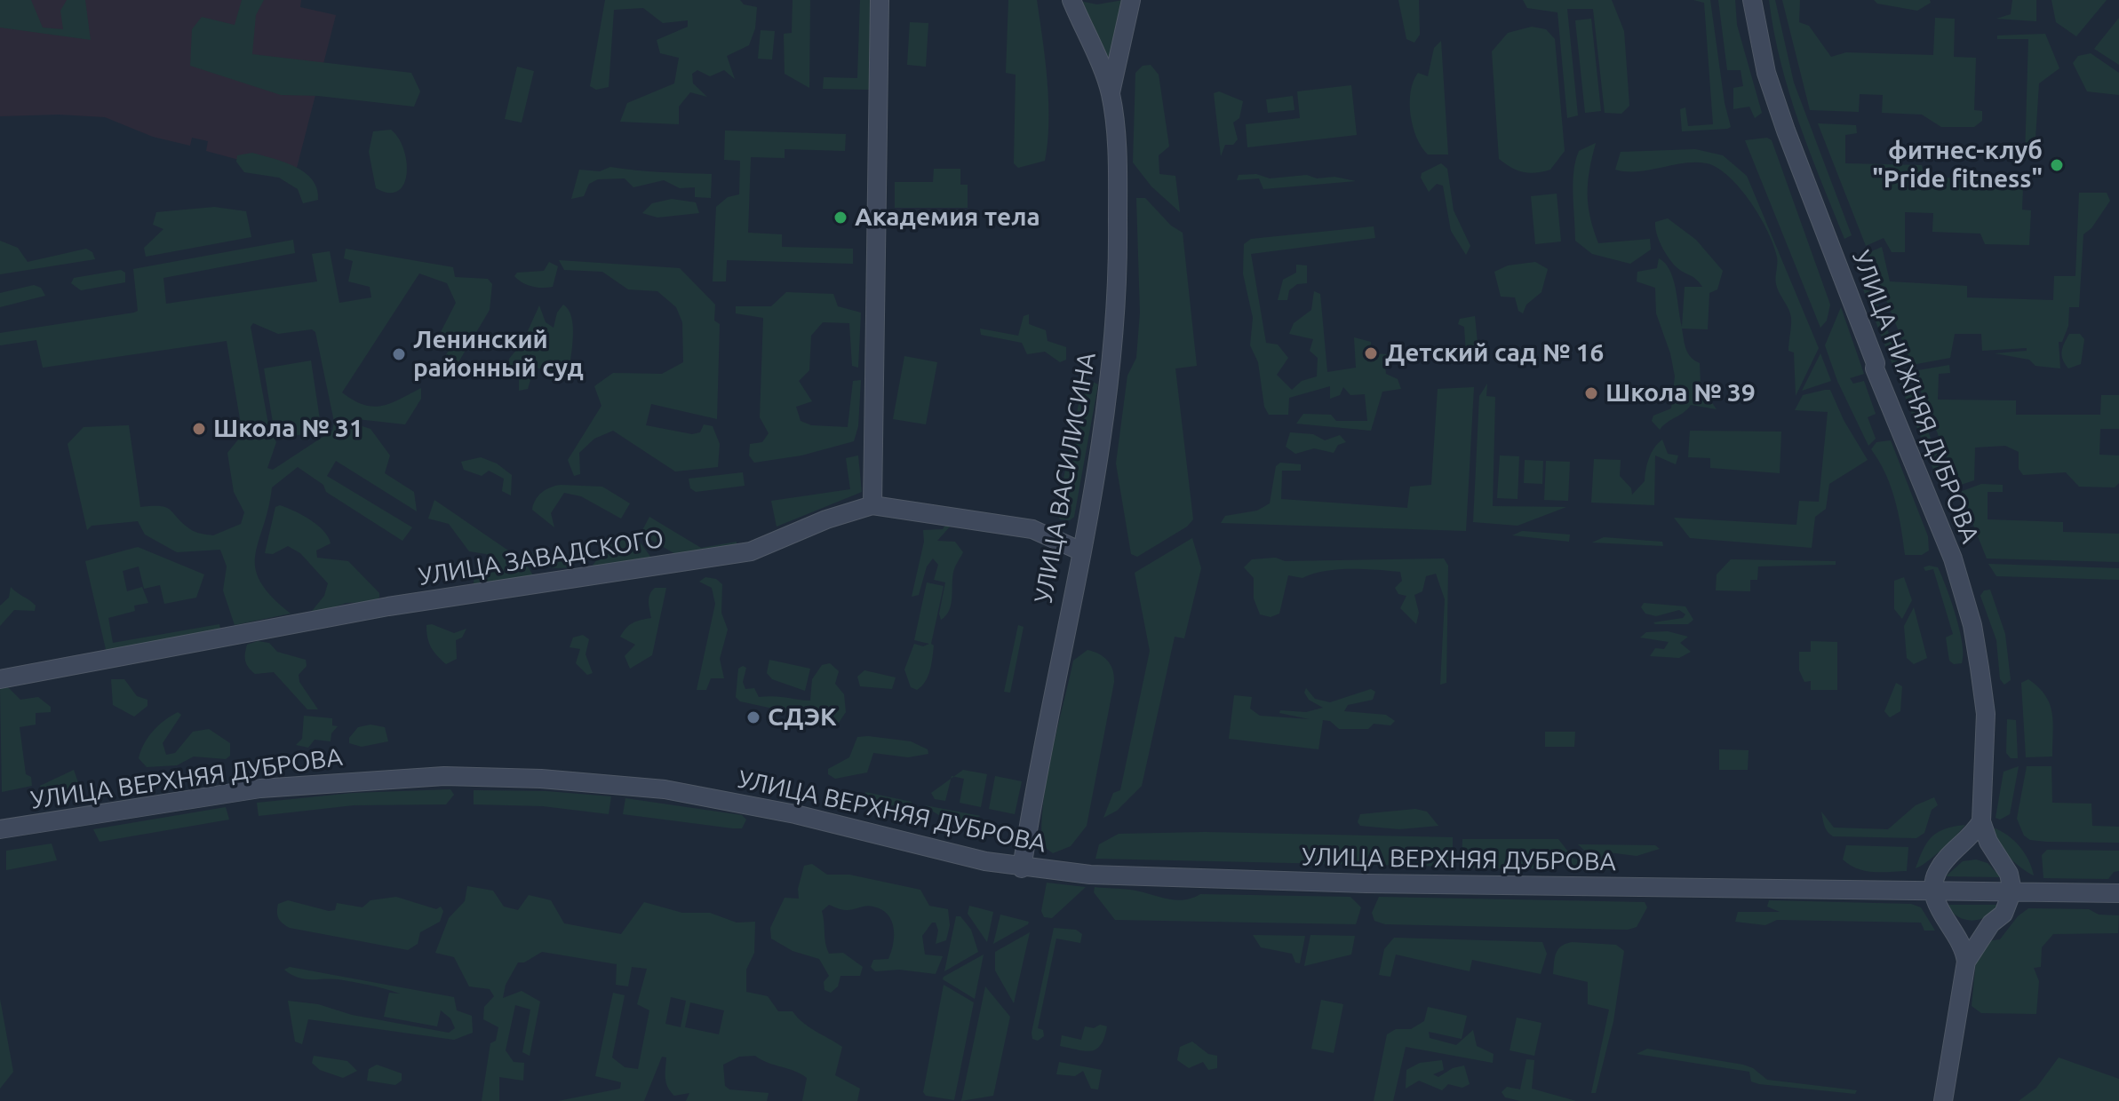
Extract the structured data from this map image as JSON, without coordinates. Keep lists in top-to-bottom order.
{
  "streets": {
    "street": [
      "УЛИЦА НИЖНЯЯ ДУБРОВА",
      "УЛИЦА ВАСИЛИСИНА",
      "УЛИЦА ЗАВАДСКОГО",
      "УЛИЦА ВЕРХНЯЯ ДУБРОВА"
    ]
  },
  "crossings": [
    ["УЛИЦА НИЖНЯЯ ДУБРОВА", "УЛИЦА ВЕРХНЯЯ ДУБРОВА"],
    ["УЛИЦА ВАСИЛИСИНА", "УЛИЦА ЗАВАДСКОГО"],
    ["УЛИЦА ВАСИЛИСИНА", "УЛИЦА ВЕРХНЯЯ ДУБРОВА"]
  ],
  "places": [
    "фитнес-клуб \"Pride fitness\"",
    "Академия тела",
    "Детский сад № 16",
    "Ленинский районный суд",
    "Школа № 39",
    "Школа № 31",
    "СДЭК"
  ]
}
